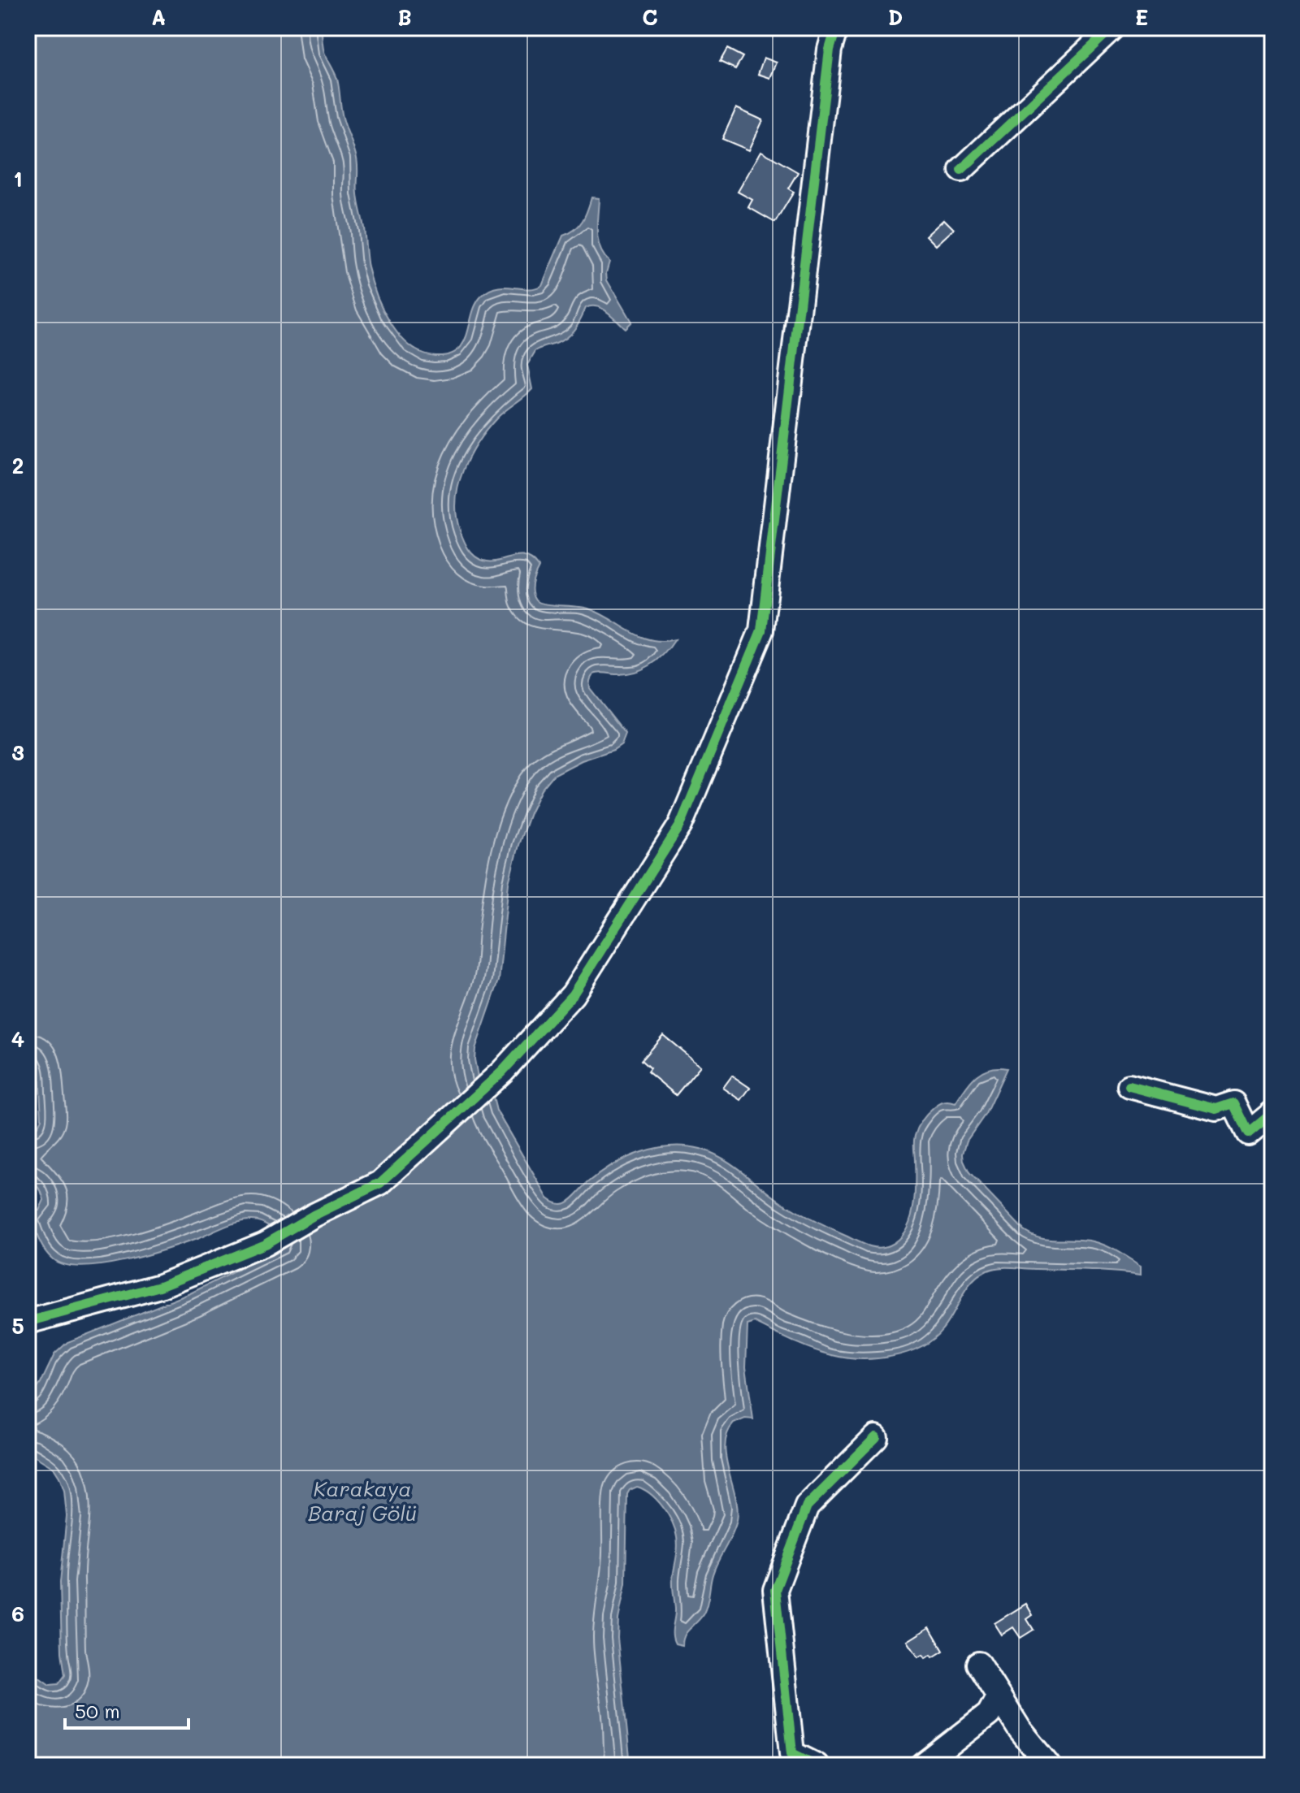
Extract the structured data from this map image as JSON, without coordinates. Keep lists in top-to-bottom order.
{
  "water": ["Karakaya Baraj Gölü"],
  "scale_bar": "50 m",
  "grid": {
    "columns": [
      "A",
      "B",
      "C",
      "D",
      "E"
    ],
    "rows": [
      "1",
      "2",
      "3",
      "4",
      "5",
      "6"
    ]
  }
}
